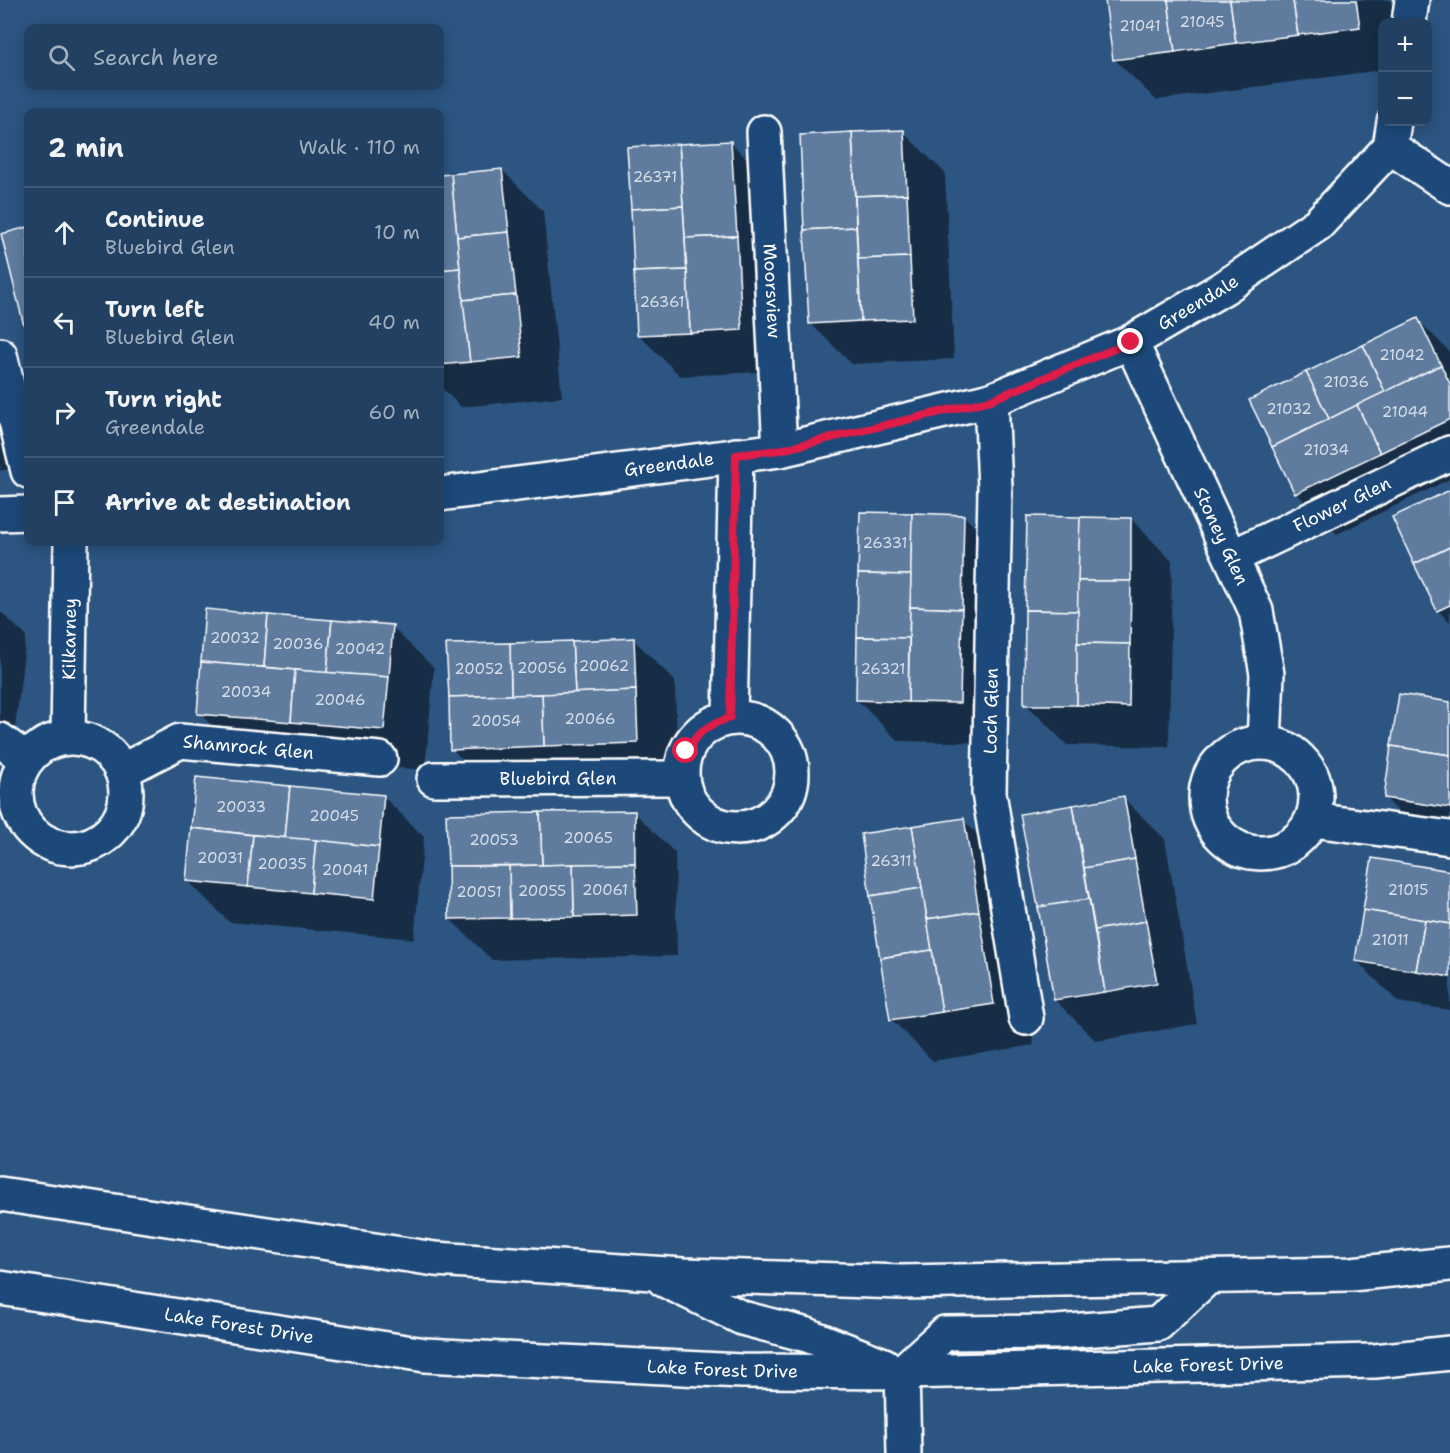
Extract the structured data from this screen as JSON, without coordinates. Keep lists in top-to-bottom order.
{
  "streets": {
    "street": [
      "Moorsview",
      "Greendale",
      "Flower Glen",
      "Stoney Glen",
      "Kilkarney",
      "Loch Glen",
      "Shamrock Glen",
      "Bluebird Glen",
      "Lake Forest Drive"
    ]
  },
  "crossings": [
    ["Moorsview", "Greendale"],
    ["Greendale", "Stoney Glen"],
    ["Greendale", "Loch Glen"],
    ["Flower Glen", "Stoney Glen"],
    ["Kilkarney", "Shamrock Glen"]
  ],
  "house_numbers": [
    "21045",
    "21041",
    "26371",
    "26361",
    "21042",
    "21036",
    "21032",
    "21044",
    "21034",
    "26331",
    "20032",
    "20036",
    "20042",
    "20062",
    "20056",
    "20052",
    "26321",
    "20034",
    "20046",
    "20066",
    "20054",
    "20033",
    "20045",
    "20065",
    "20053",
    "20031",
    "26311",
    "20035",
    "20041",
    "20061",
    "21015",
    "20055",
    "20051",
    "21011"
  ],
  "page": {
    "map_buttons": ["+", "−"],
    "search": "Search here",
    "heading": ["2 min", "Walk · 110 m"],
    "list": [
      ["Continue", "Bluebird Glen", "10 m"],
      ["Turn left", "Bluebird Glen", "40 m"],
      ["Turn right", "Greendale", "60 m"],
      "Arrive at destination"
    ]
  }
}
